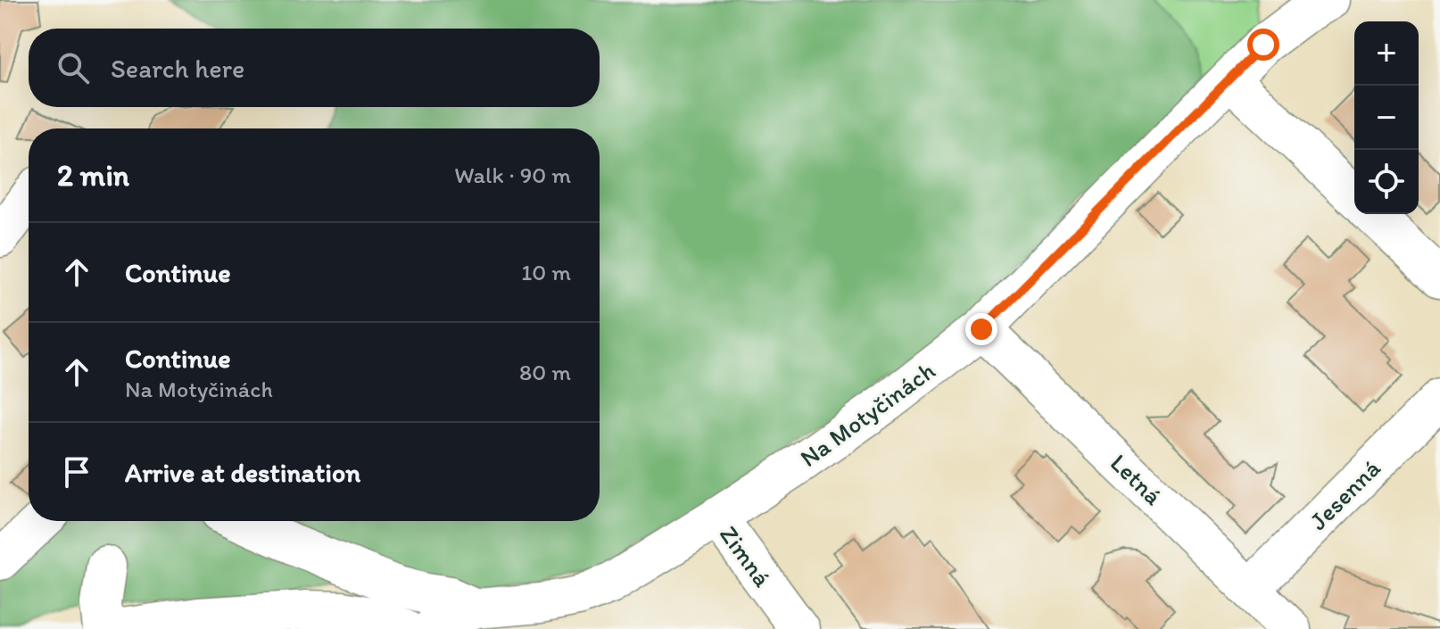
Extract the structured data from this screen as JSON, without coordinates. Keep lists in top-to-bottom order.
{
  "streets": {
    "street": [
      "Na Motyčinách",
      "Letná",
      "Jesenná",
      "Zimná"
    ]
  },
  "crossings": [
    ["Na Motyčinách", "Letná"],
    ["Na Motyčinách", "Zimná"],
    ["Letná", "Jesenná"]
  ],
  "page": {
    "map_buttons": ["+", "−"],
    "search": "Search here",
    "heading": ["2 min", "Walk · 90 m"],
    "list": [
      ["Continue", "10 m"],
      ["Continue", "Na Motyčinách", "80 m"],
      "Arrive at destination"
    ]
  }
}
